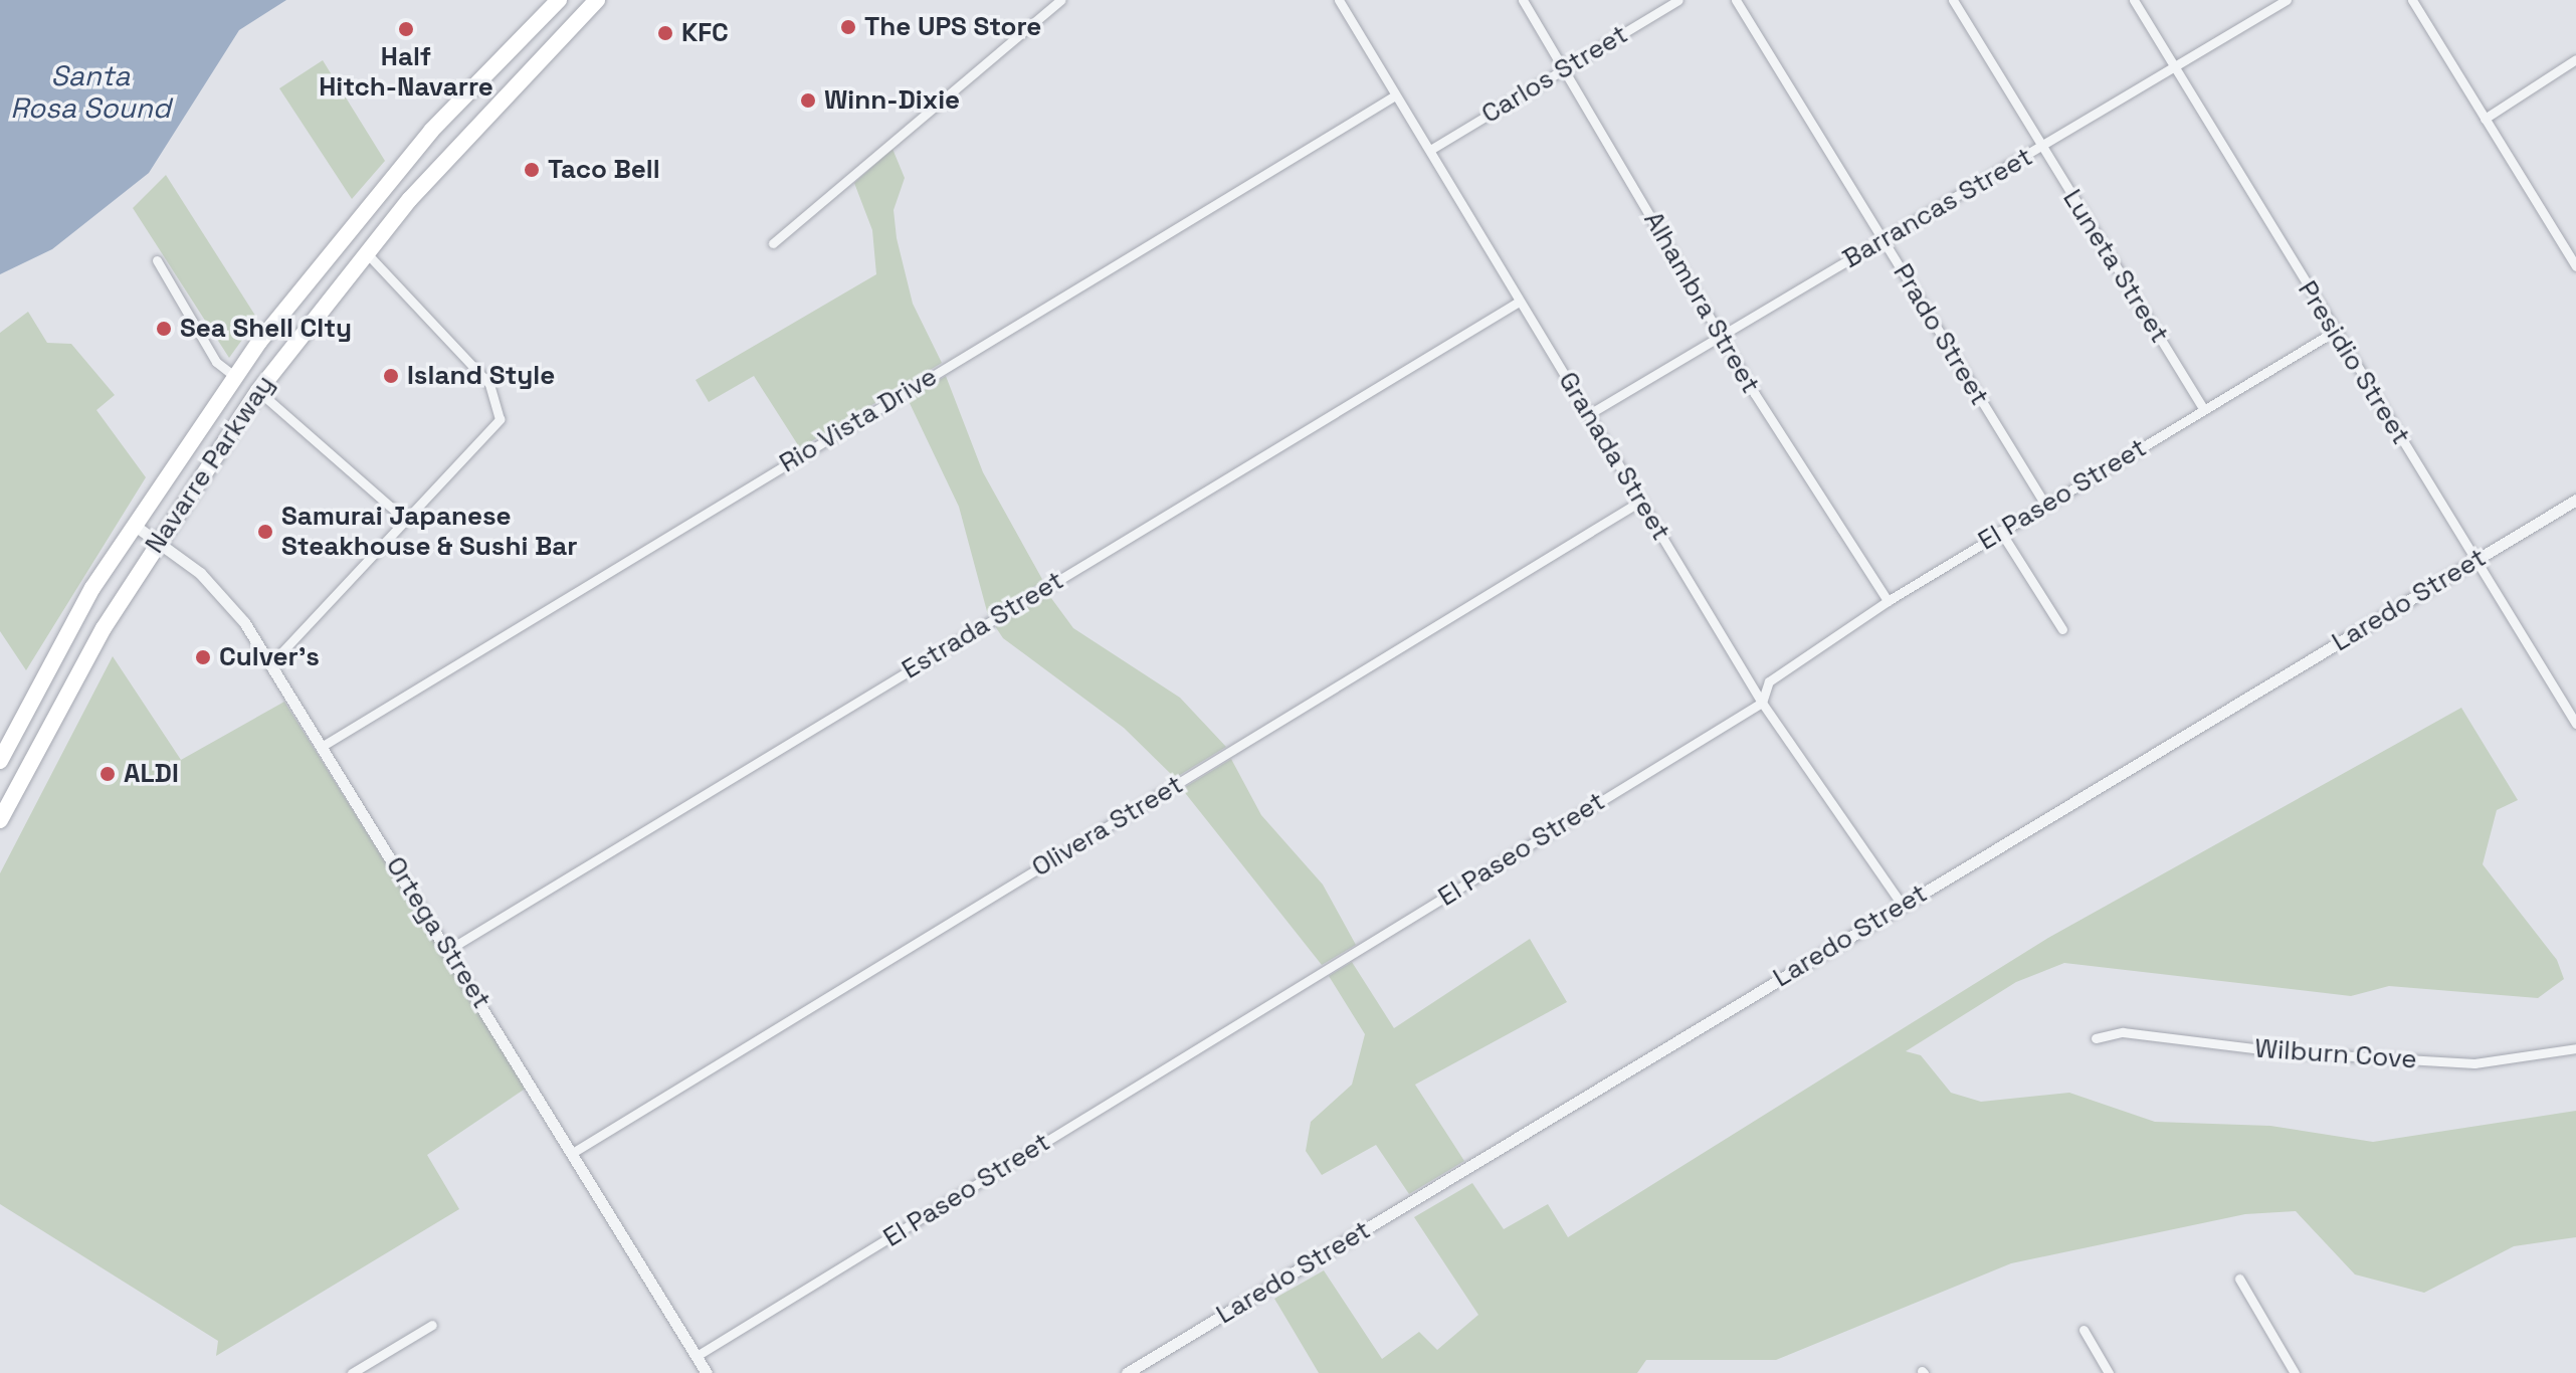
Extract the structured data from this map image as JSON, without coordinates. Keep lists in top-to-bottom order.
{
  "streets": {
    "highway": ["Navarre Parkway"],
    "street": [
      "Carlos Street",
      "Barrancas Street",
      "Luneta Street",
      "Alhambra Street",
      "Prado Street",
      "Presidio Street",
      "Rio Vista Drive",
      "Granada Street",
      "El Paseo Street",
      "Laredo Street",
      "Estrada Street",
      "Olivera Street",
      "Ortega Street",
      "Wilburn Cove"
    ]
  },
  "crossings": [
    ["Carlos Street", "Alhambra Street"],
    ["Carlos Street", "Granada Street"],
    ["Barrancas Street", "Luneta Street"],
    ["Barrancas Street", "Alhambra Street"],
    ["Barrancas Street", "Prado Street"],
    ["Barrancas Street", "Presidio Street"],
    ["Barrancas Street", "Granada Street"],
    ["Luneta Street", "El Paseo Street"],
    ["Alhambra Street", "El Paseo Street"],
    ["Prado Street", "El Paseo Street"],
    ["Presidio Street", "El Paseo Street"],
    ["Presidio Street", "Laredo Street"],
    ["Rio Vista Drive", "Granada Street"],
    ["Rio Vista Drive", "Ortega Street"],
    ["Granada Street", "El Paseo Street"],
    ["Granada Street", "Laredo Street"],
    ["Granada Street", "Estrada Street"],
    ["Granada Street", "Olivera Street"],
    ["Navarre Parkway", "Ortega Street"],
    ["El Paseo Street", "Ortega Street"],
    ["Estrada Street", "Ortega Street"],
    ["Olivera Street", "Ortega Street"]
  ],
  "water": ["Santa Rosa Sound"],
  "places": [
    "The UPS Store",
    "Half Hitch-Navarre",
    "KFC",
    "Winn-Dixie",
    "Taco Bell",
    "Sea Shell CIty",
    "Island Style",
    "Samurai Japanese Steakhouse & Sushi Bar",
    "Culver's",
    "ALDI"
  ]
}
